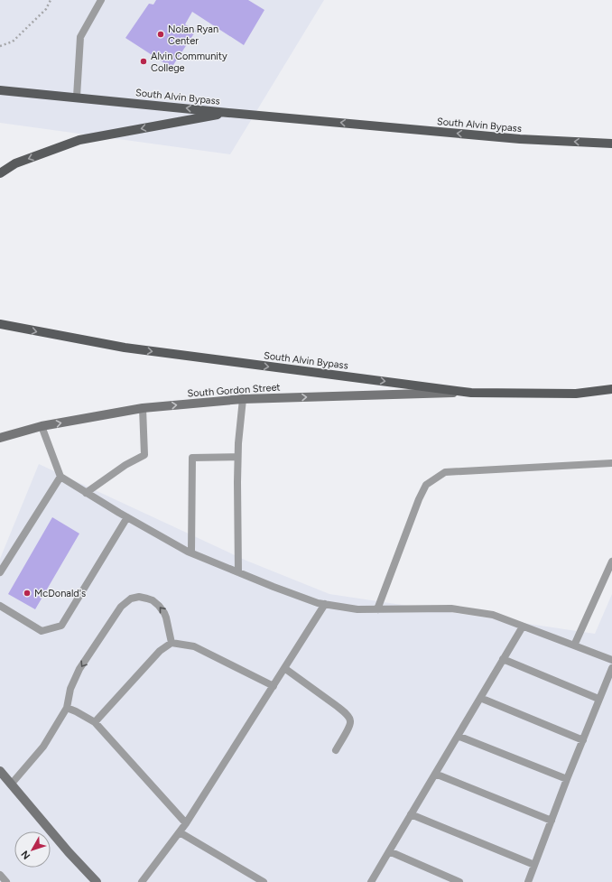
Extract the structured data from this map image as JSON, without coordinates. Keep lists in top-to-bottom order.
{
  "streets": {
    "main road": ["South Alvin Bypass", "South Gordon Street"]
  },
  "crossings": [
    ["South Alvin Bypass", "South Gordon Street"]
  ],
  "one_way": ["South Gordon Street"],
  "places": ["Nolan Ryan Center", "Alvin Community College", "McDonald's"],
  "north": "bottom left"
}
